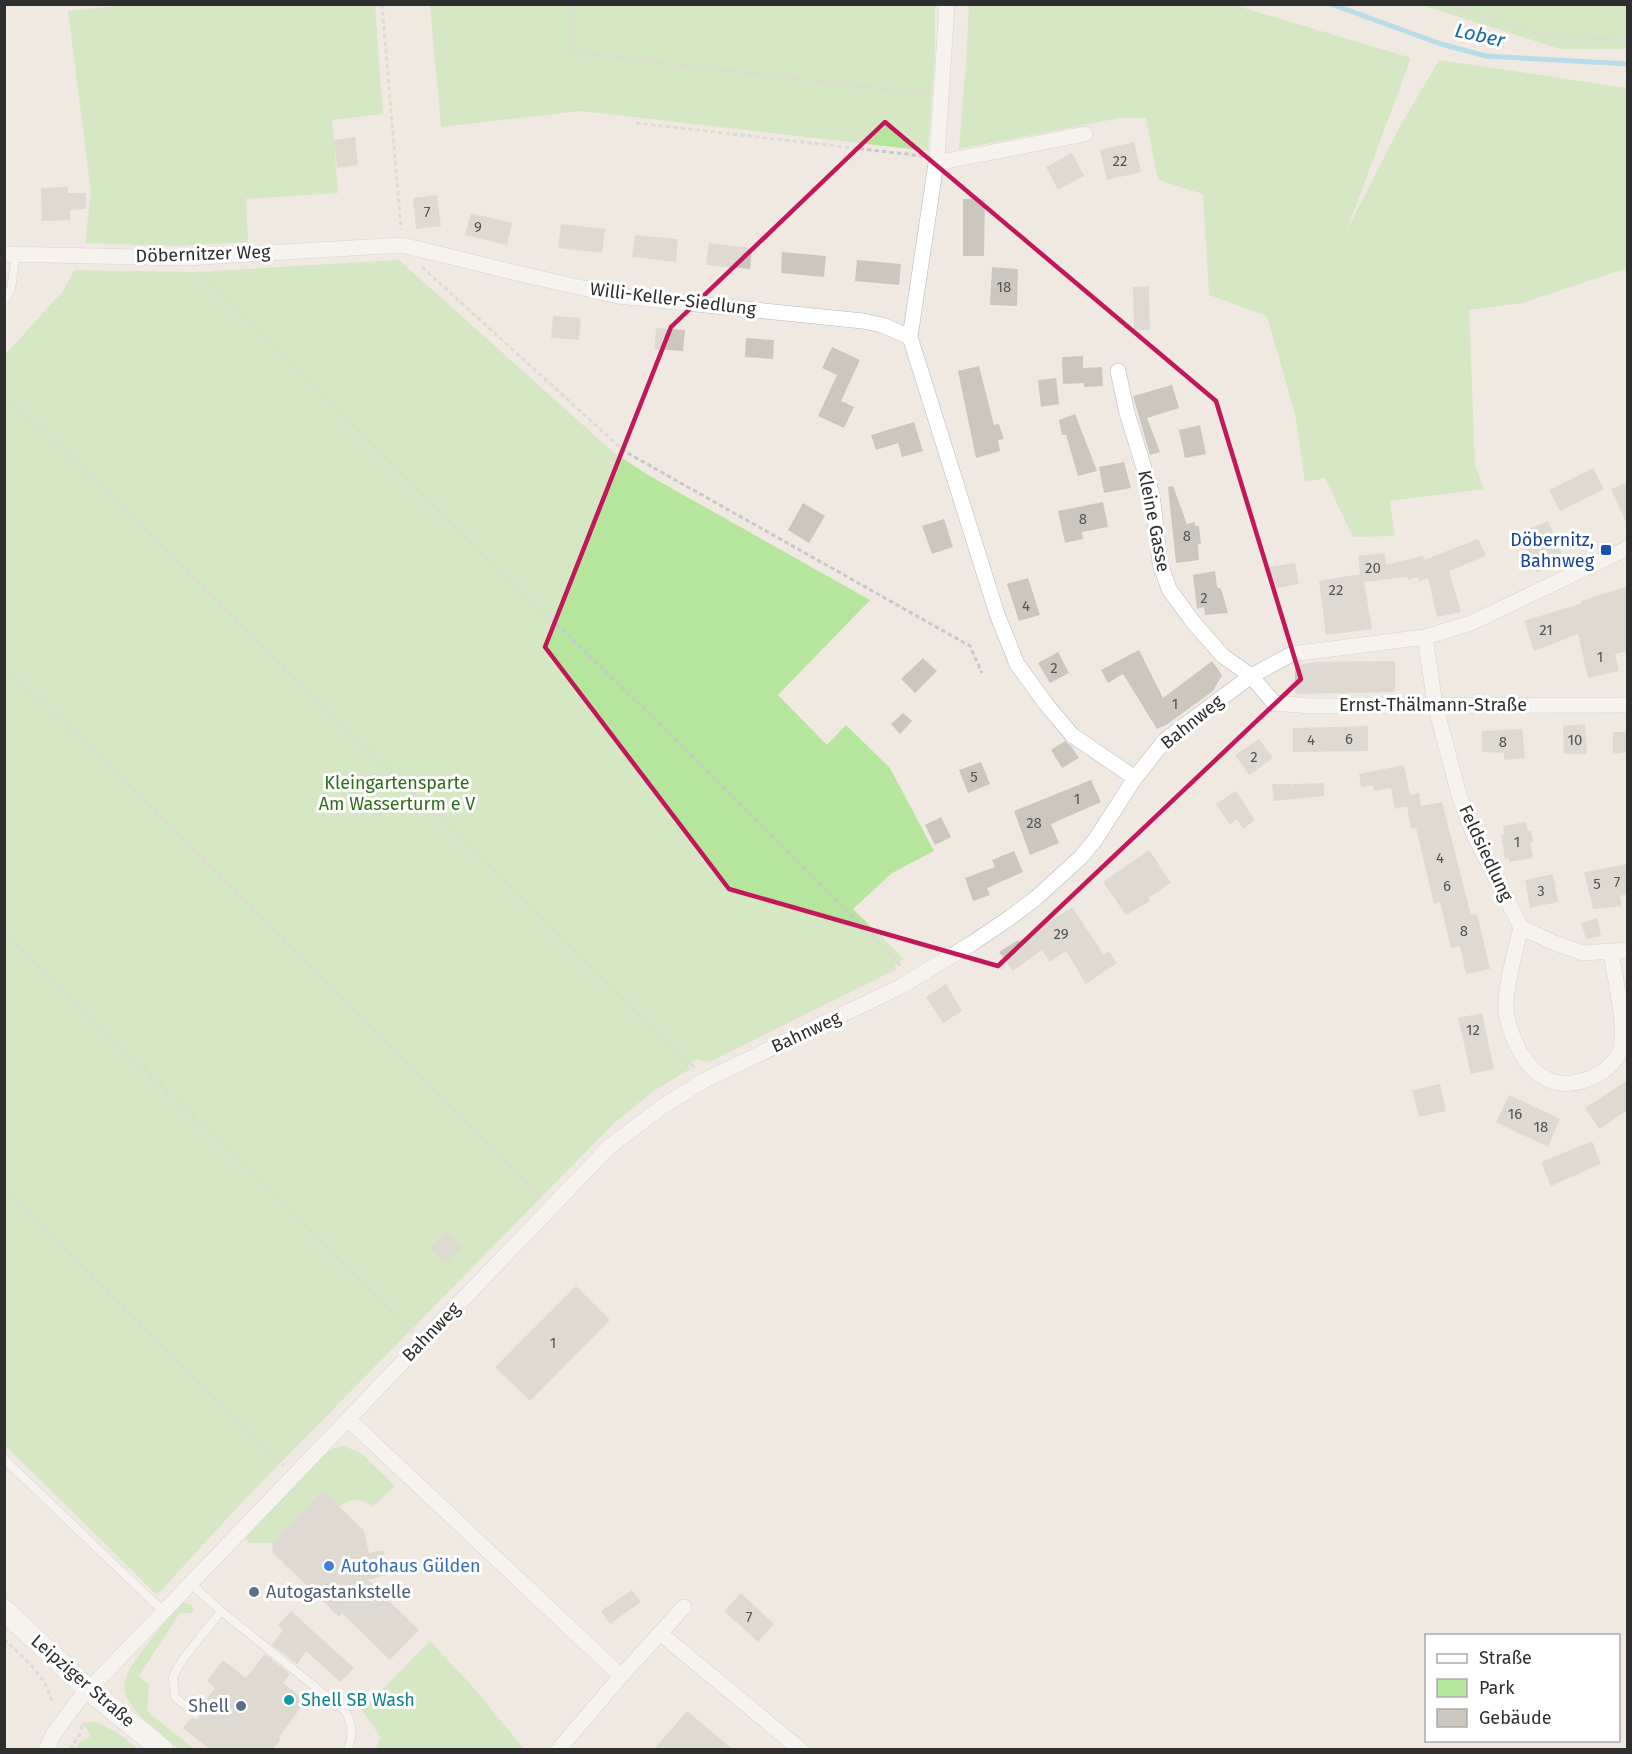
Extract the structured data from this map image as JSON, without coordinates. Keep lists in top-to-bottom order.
{
  "streets": {
    "street": [
      "Döbernitzer Weg",
      "Willi-Keller-Siedlung",
      "Kleine Gasse",
      "Ernst-Thälmann-Straße",
      "Bahnweg",
      "Feldsiedlung",
      "Leipziger Straße"
    ]
  },
  "crossings": [
    ["Döbernitzer Weg", "Willi-Keller-Siedlung"],
    ["Kleine Gasse", "Ernst-Thälmann-Straße"],
    ["Kleine Gasse", "Bahnweg"],
    ["Ernst-Thälmann-Straße", "Bahnweg"],
    ["Ernst-Thälmann-Straße", "Feldsiedlung"],
    ["Bahnweg", "Feldsiedlung"],
    ["Bahnweg", "Leipziger Straße"]
  ],
  "water": ["Lober"],
  "parks": ["Kleingartensparte Am Wasserturm e V"],
  "places": {
    "transit": ["Döbernitz, Bahnweg"],
    "other": [
      "Autohaus Gülden",
      "Autogastankstelle",
      "Shell SB Wash",
      "Shell"
    ]
  },
  "house_numbers": [
    "22",
    "7",
    "9",
    "18",
    "8",
    "8",
    "20",
    "22",
    "2",
    "4",
    "21",
    "1",
    "2",
    "1",
    "6",
    "4",
    "10",
    "8",
    "2",
    "5",
    "1",
    "28",
    "1",
    "4",
    "7",
    "5",
    "6",
    "3",
    "8",
    "29",
    "12",
    "16",
    "18",
    "1",
    "7"
  ],
  "legend": ["Straße", "Park", "Gebäude"]
}
